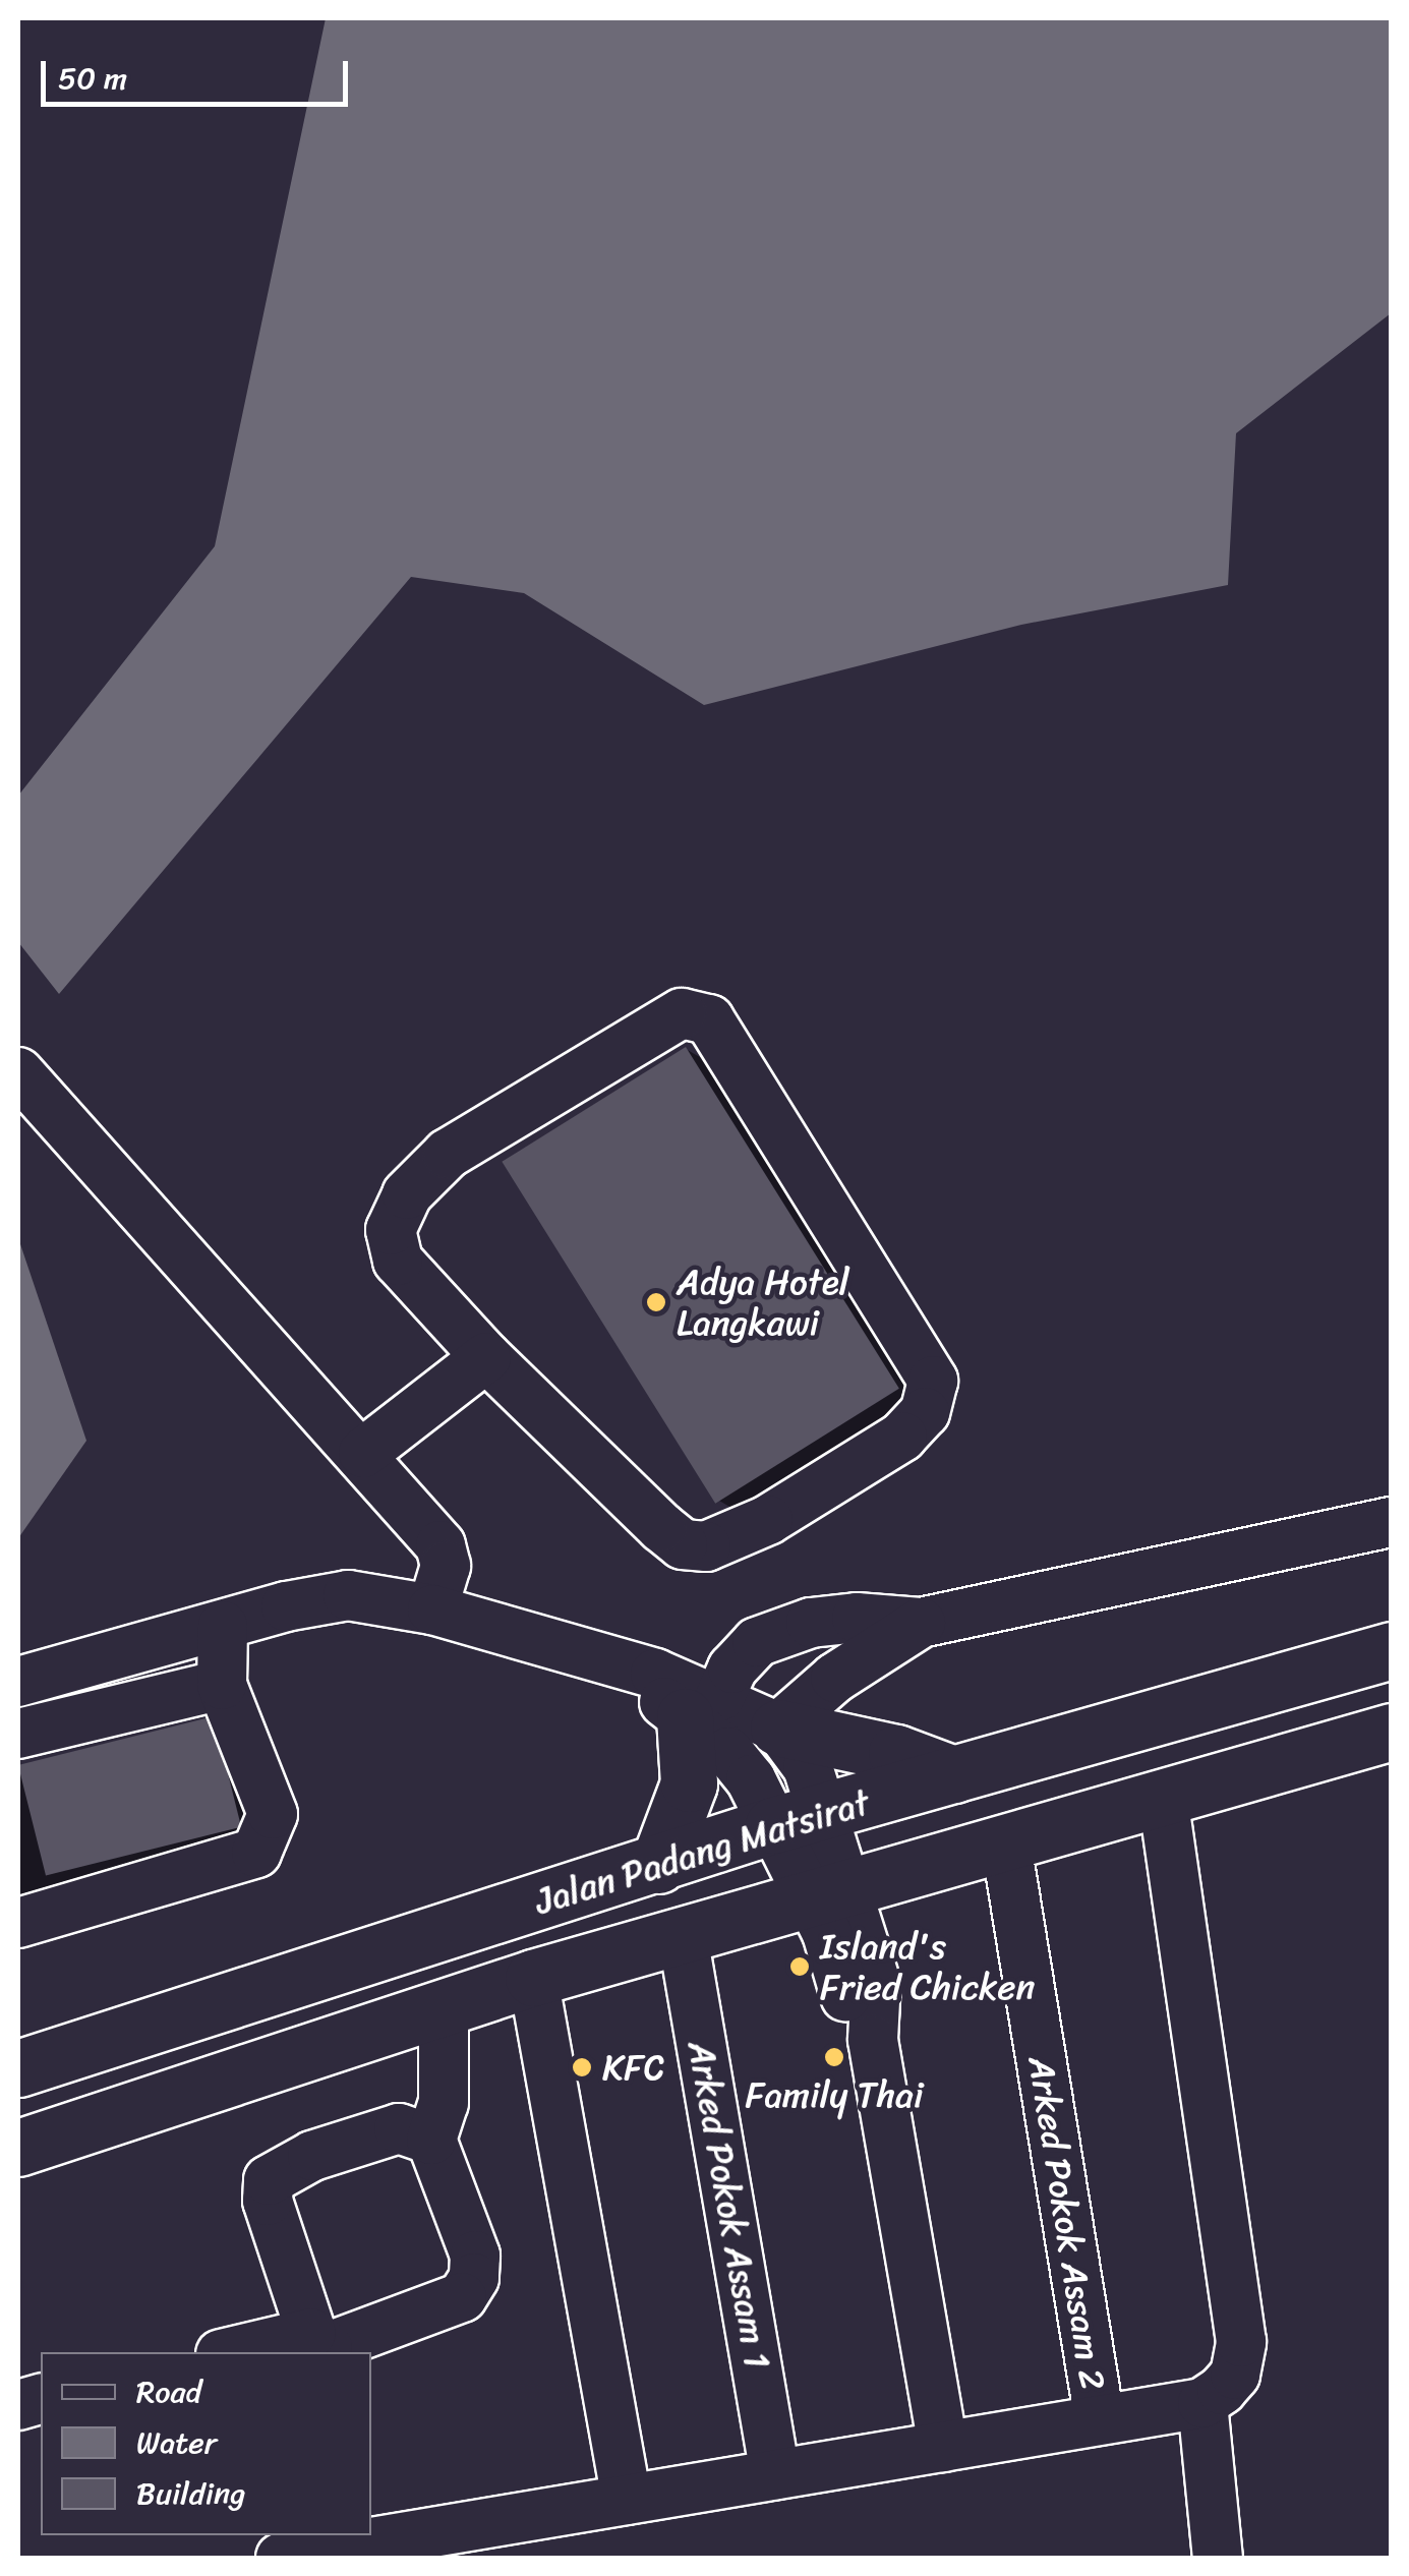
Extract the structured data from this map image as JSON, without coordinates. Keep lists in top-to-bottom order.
{
  "streets": {
    "main road": ["Jalan Padang Matsirat"],
    "street": ["Arked Pokok Assam 1", "Arked Pokok Assam 2"]
  },
  "crossings": [
    ["Jalan Padang Matsirat", "Arked Pokok Assam 1"],
    ["Jalan Padang Matsirat", "Arked Pokok Assam 2"]
  ],
  "places": [
    "Adya Hotel Langkawi",
    "Island's Fried Chicken",
    "Family Thai",
    "KFC"
  ],
  "legend": ["Road", "Water", "Building"],
  "scale_bar": "50 m"
}
